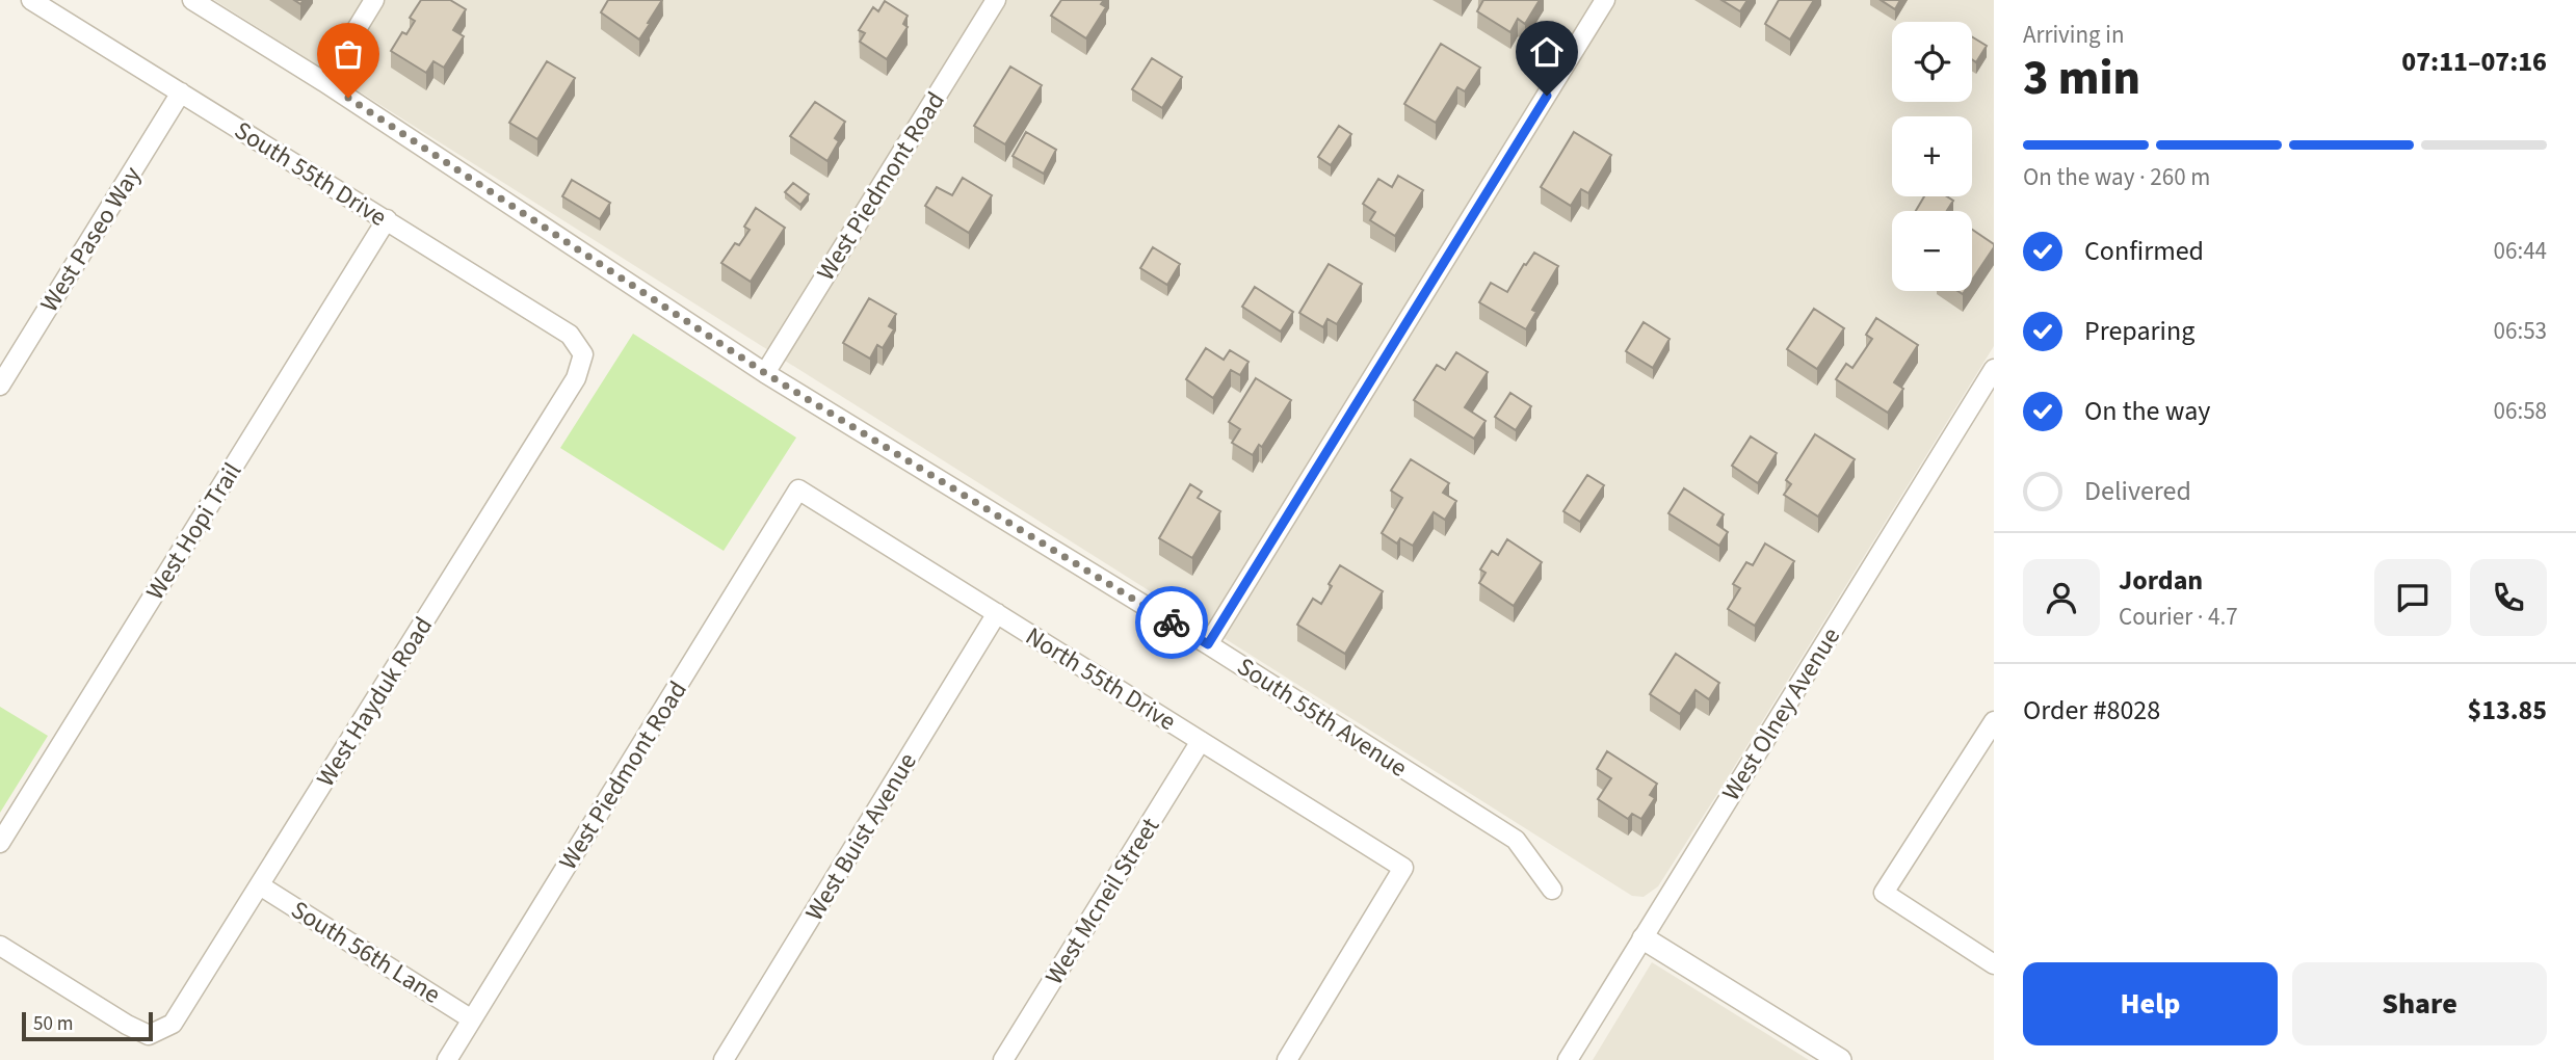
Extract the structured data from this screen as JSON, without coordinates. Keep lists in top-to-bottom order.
{
  "streets": {
    "street": [
      "South 55th Drive",
      "West Piedmont Road",
      "West Paseo Way",
      "West Hopi Trail",
      "North 55th Drive",
      "West Hayduk Road",
      "West Olney Avenue",
      "South 55th Avenue",
      "West Buist Avenue",
      "West Mcneil Street",
      "South 56th Lane"
    ]
  },
  "crossings": [
    ["South 55th Drive", "West Paseo Way"],
    ["South 55th Drive", "West Hopi Trail"],
    ["South 55th Drive", "West Hayduk Road"],
    ["West Piedmont Road", "North 55th Drive"],
    ["West Piedmont Road", "South 55th Avenue"],
    ["West Piedmont Road", "South 56th Lane"],
    ["North 55th Drive", "West Buist Avenue"],
    ["North 55th Drive", "West Mcneil Street"],
    ["West Hayduk Road", "South 56th Lane"]
  ],
  "scale_bar": "50 m",
  "page": {
    "heading": ["3 min", "Arriving in", "07:11–07:16"],
    "panel": [
      "Jordan",
      "Courier · 4.7",
      "Order #8028",
      "$13.85"
    ],
    "map_buttons": ["+", "−"],
    "bar": "On the way · 260 m",
    "list": [
      ["Confirmed", "06:44"],
      ["Preparing", "06:53"],
      ["On the way", "06:58"],
      "Delivered"
    ],
    "buttons": ["Help", "Share"],
    "scale": "50 m"
  }
}
